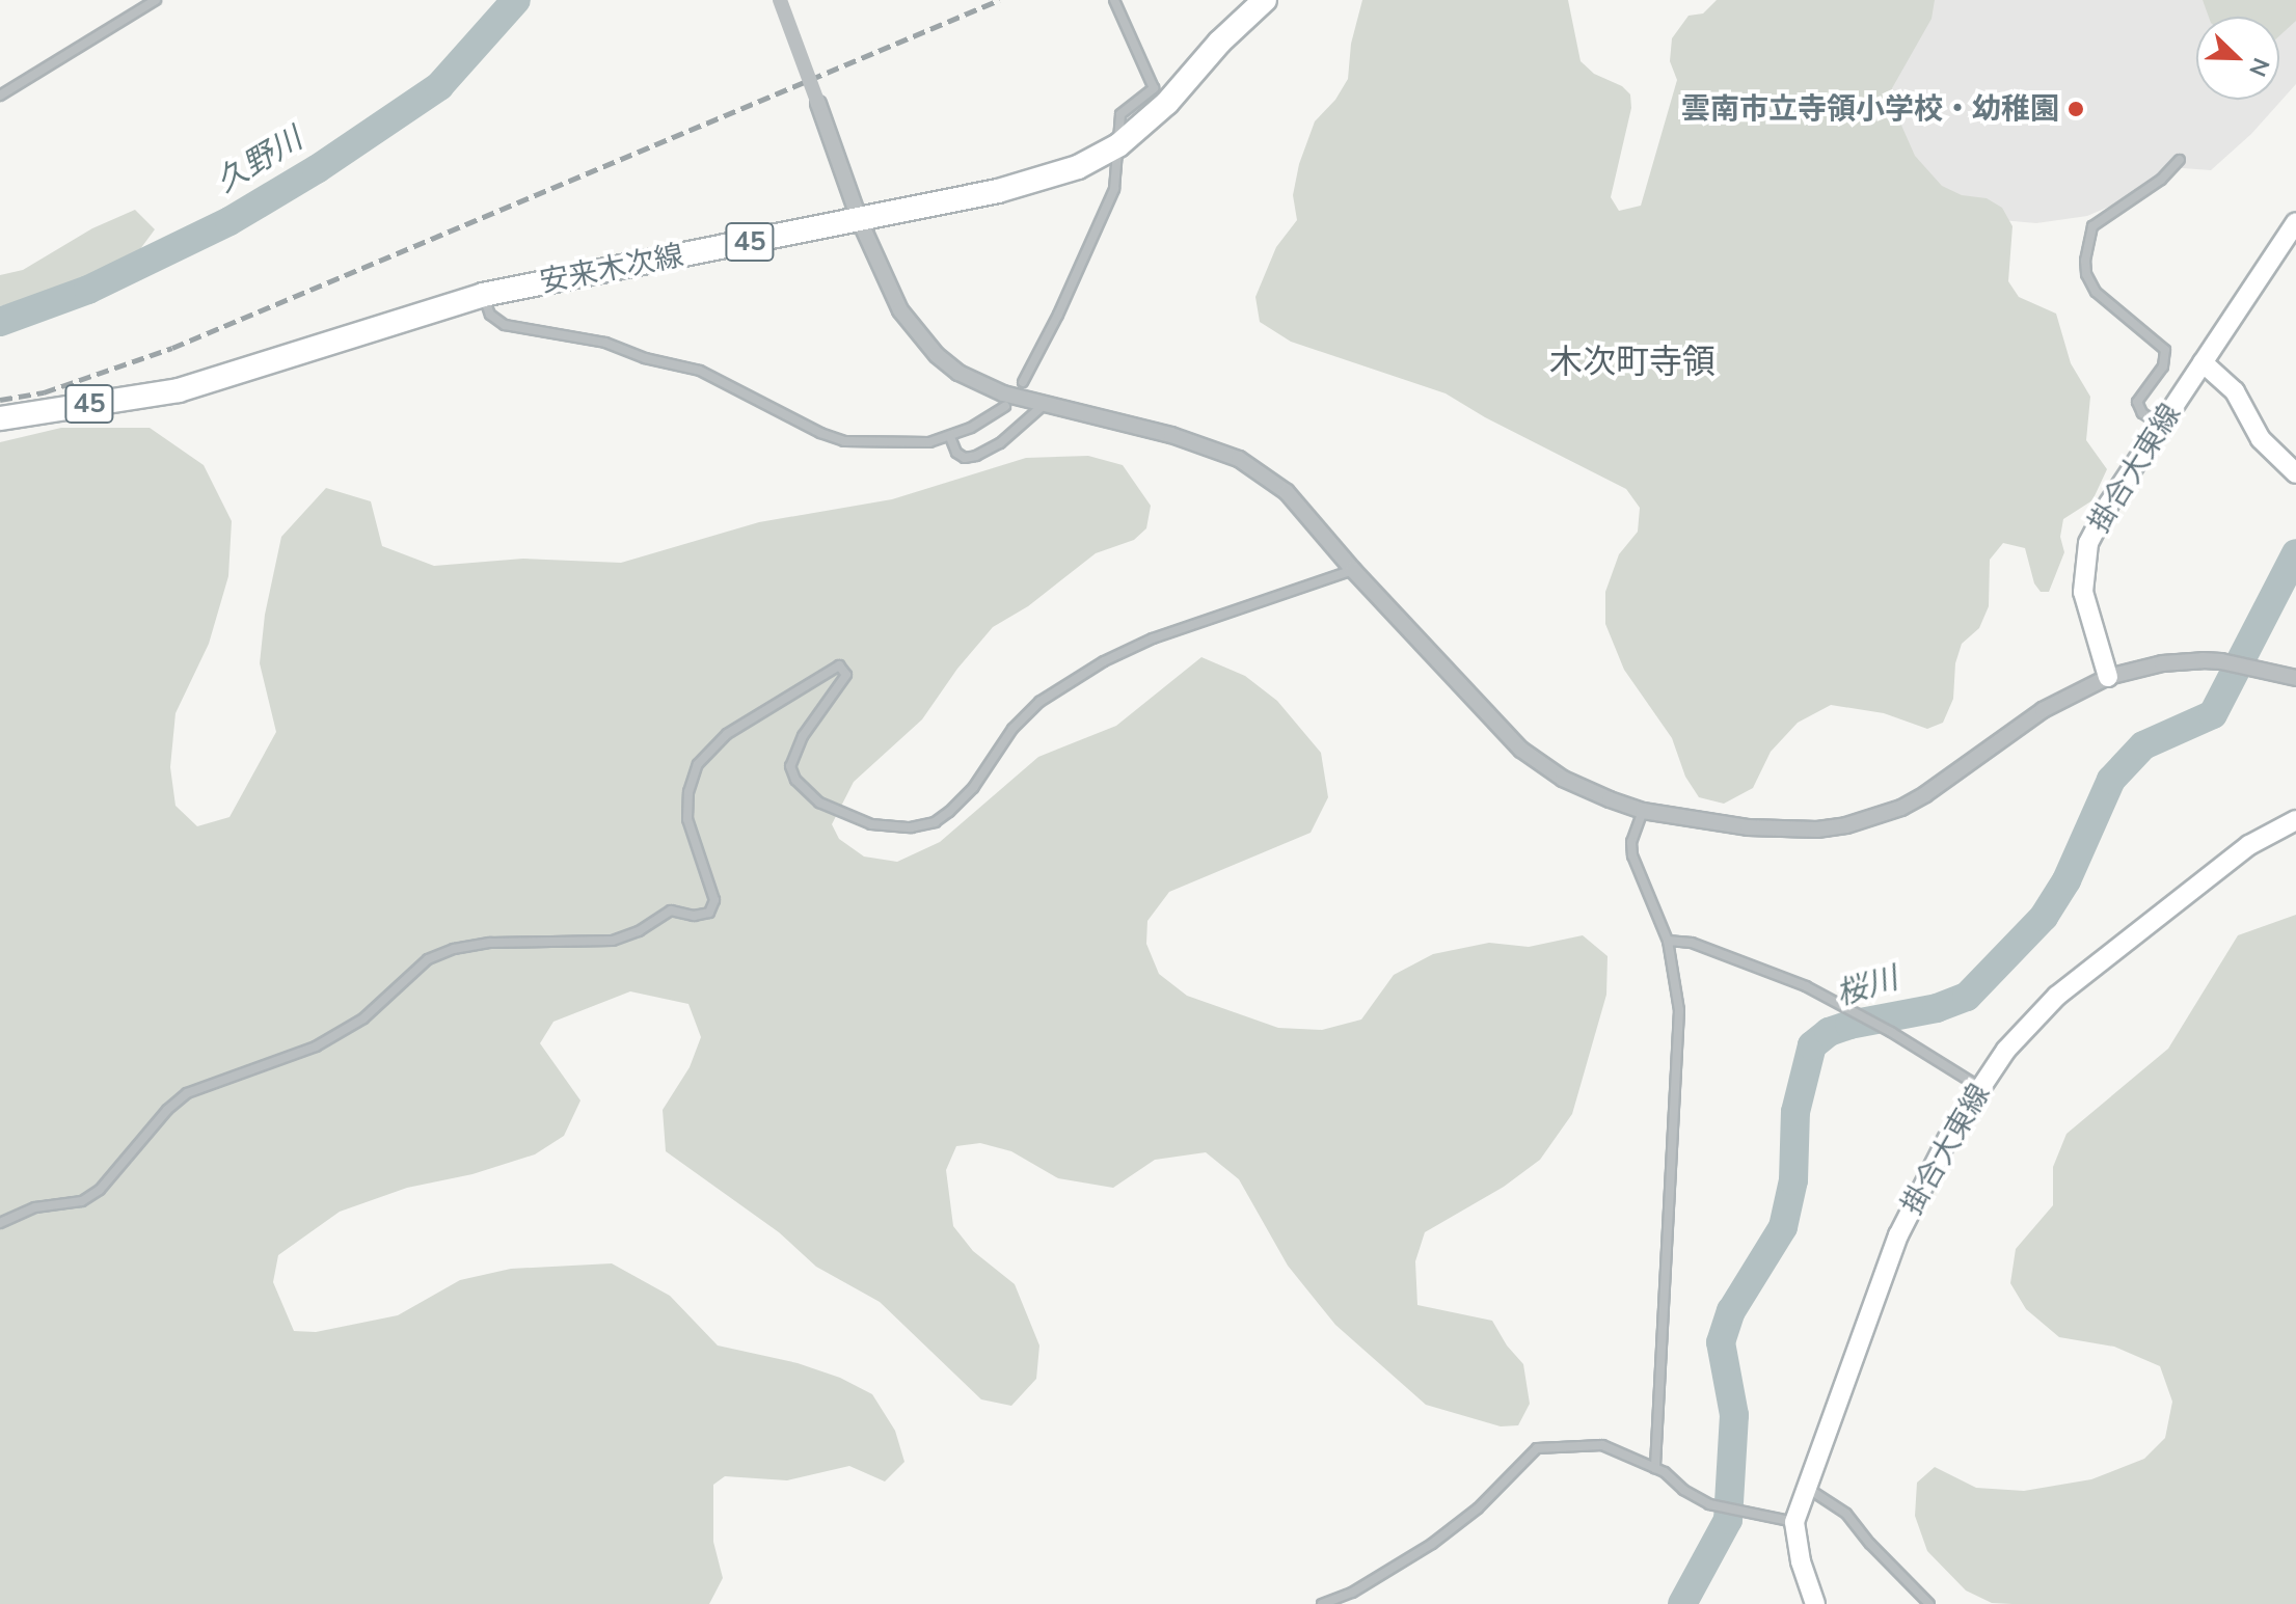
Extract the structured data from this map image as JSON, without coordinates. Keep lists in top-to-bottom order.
{
  "streets": {
    "main road": ["45", "安来木次線", "掛合大東線"]
  },
  "districts": ["木次町寺領"],
  "water": ["久野川", "桜川"],
  "places": ["雲南市立寺領小学校・幼稚園"],
  "north": "bottom right"
}
